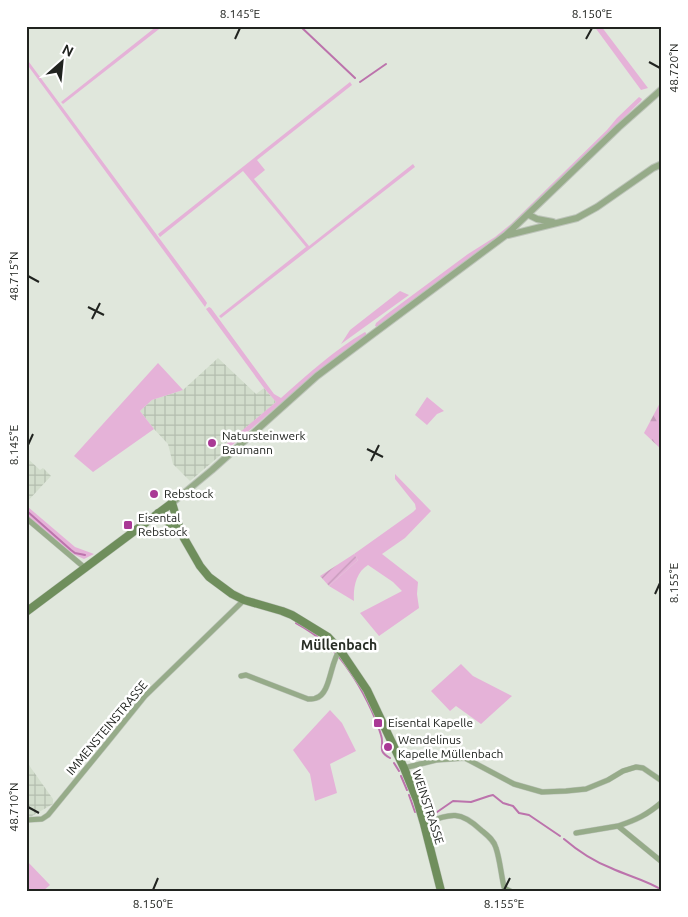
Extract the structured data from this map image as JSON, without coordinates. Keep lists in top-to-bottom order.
{
  "streets": {
    "main road": ["WEINSTRASSE"],
    "street": ["IMMENSTEINSTRASSE"]
  },
  "crossings": [
    ["IMMENSTEINSTRASSE", "WEINSTRASSE"]
  ],
  "districts": ["Müllenbach"],
  "places": {
    "other": ["Natursteinwerk Baumann", "Rebstock", "Wendelinus Kapelle Müllenbach"],
    "transit": ["Eisental Rebstock", "Eisental Kapelle"]
  },
  "north": "top right",
  "coordinates": [
    "8.145°E",
    "8.150°E",
    "48.720°N",
    "48.715°N",
    "8.155°E",
    "48.710°N"
  ]
}
